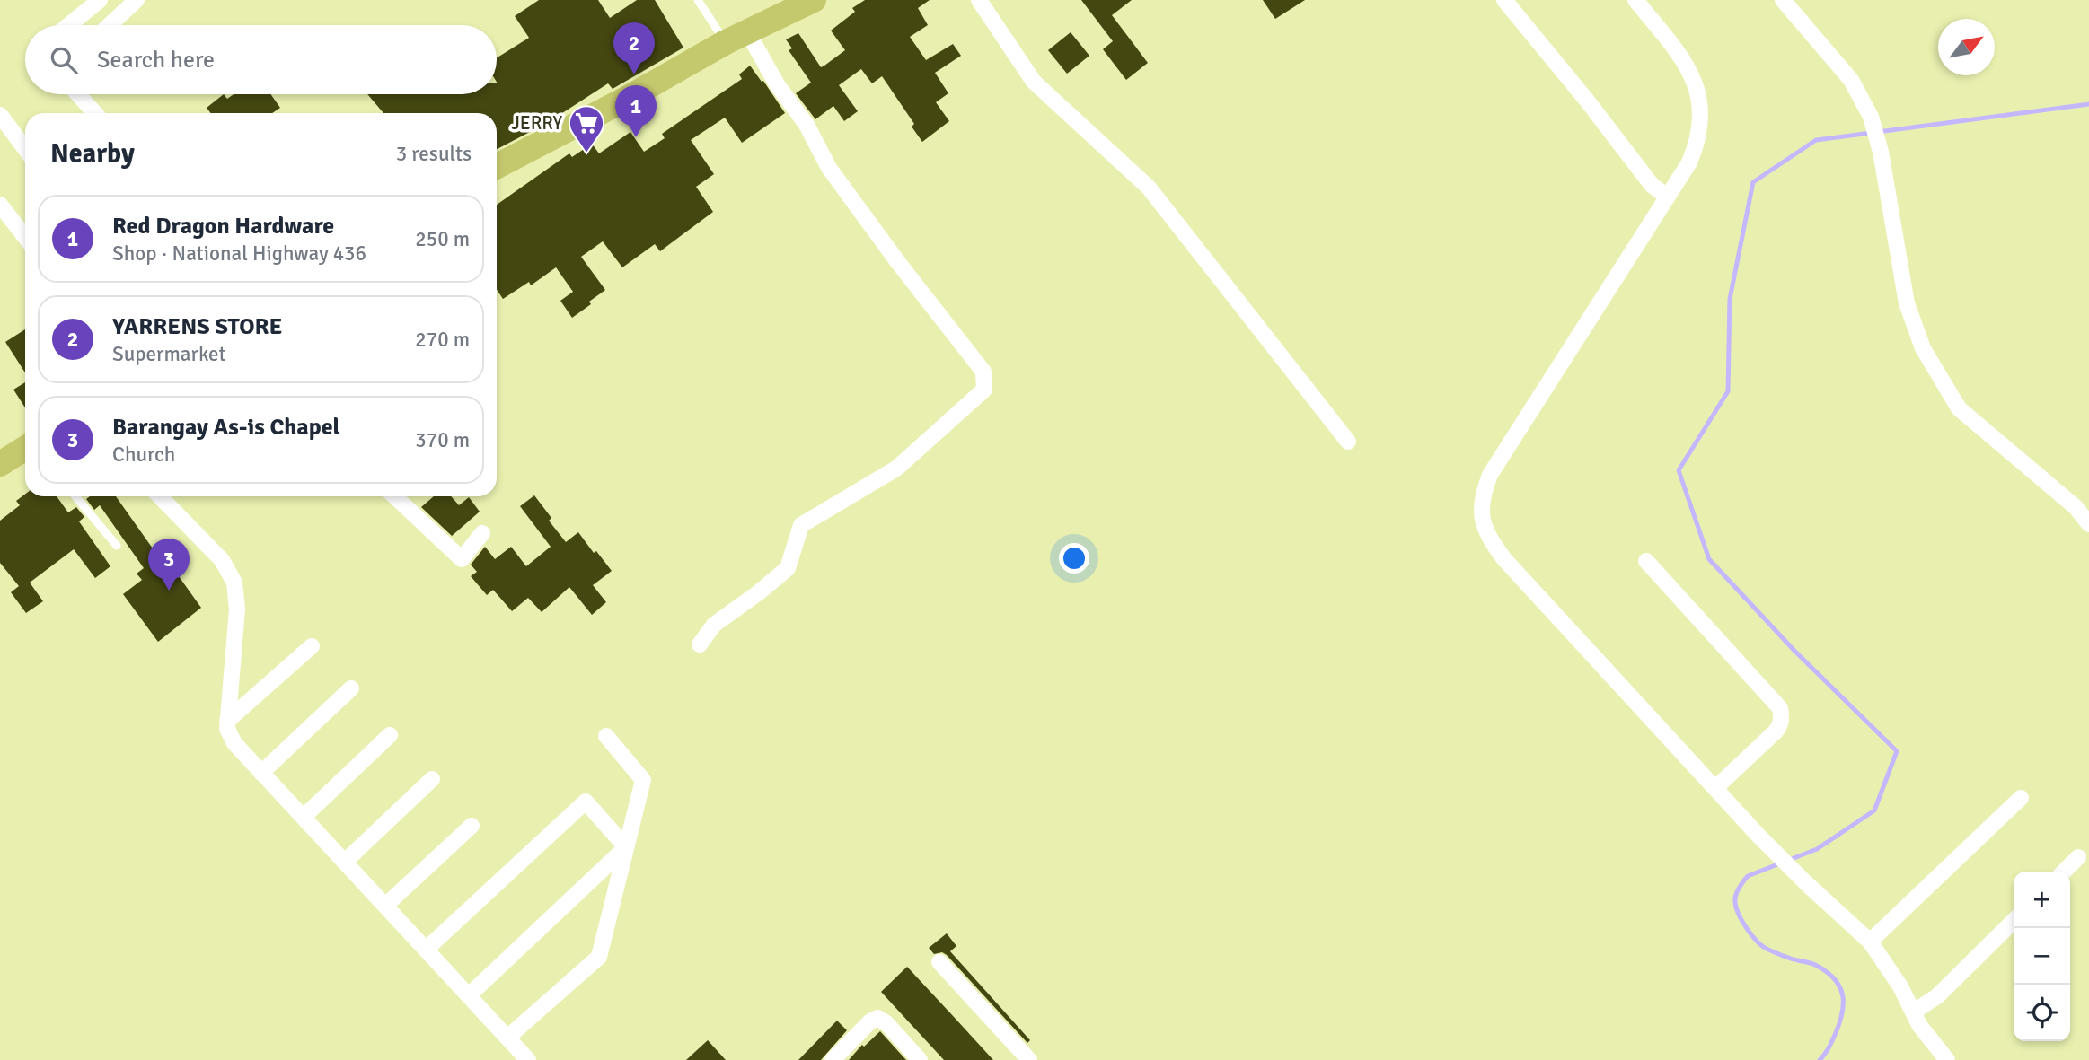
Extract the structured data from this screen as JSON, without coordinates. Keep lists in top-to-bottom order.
{
  "places": {
    "supermarket": ["JERRY"]
  },
  "north": "top right",
  "page": {
    "pins": ["2", "1", "3"],
    "search": "Search here",
    "heading": ["Nearby", "3 results"],
    "list": [
      {
        "mark": "1",
        "name": "Red Dragon Hardware",
        "note": "Shop · National Highway 436",
        "value": "250 m"
      },
      {
        "mark": "2",
        "name": "YARRENS STORE",
        "note": "Supermarket",
        "value": "270 m"
      },
      {
        "mark": "3",
        "name": "Barangay As-is Chapel",
        "note": "Church",
        "value": "370 m"
      }
    ],
    "map_buttons": ["+", "−"]
  }
}
